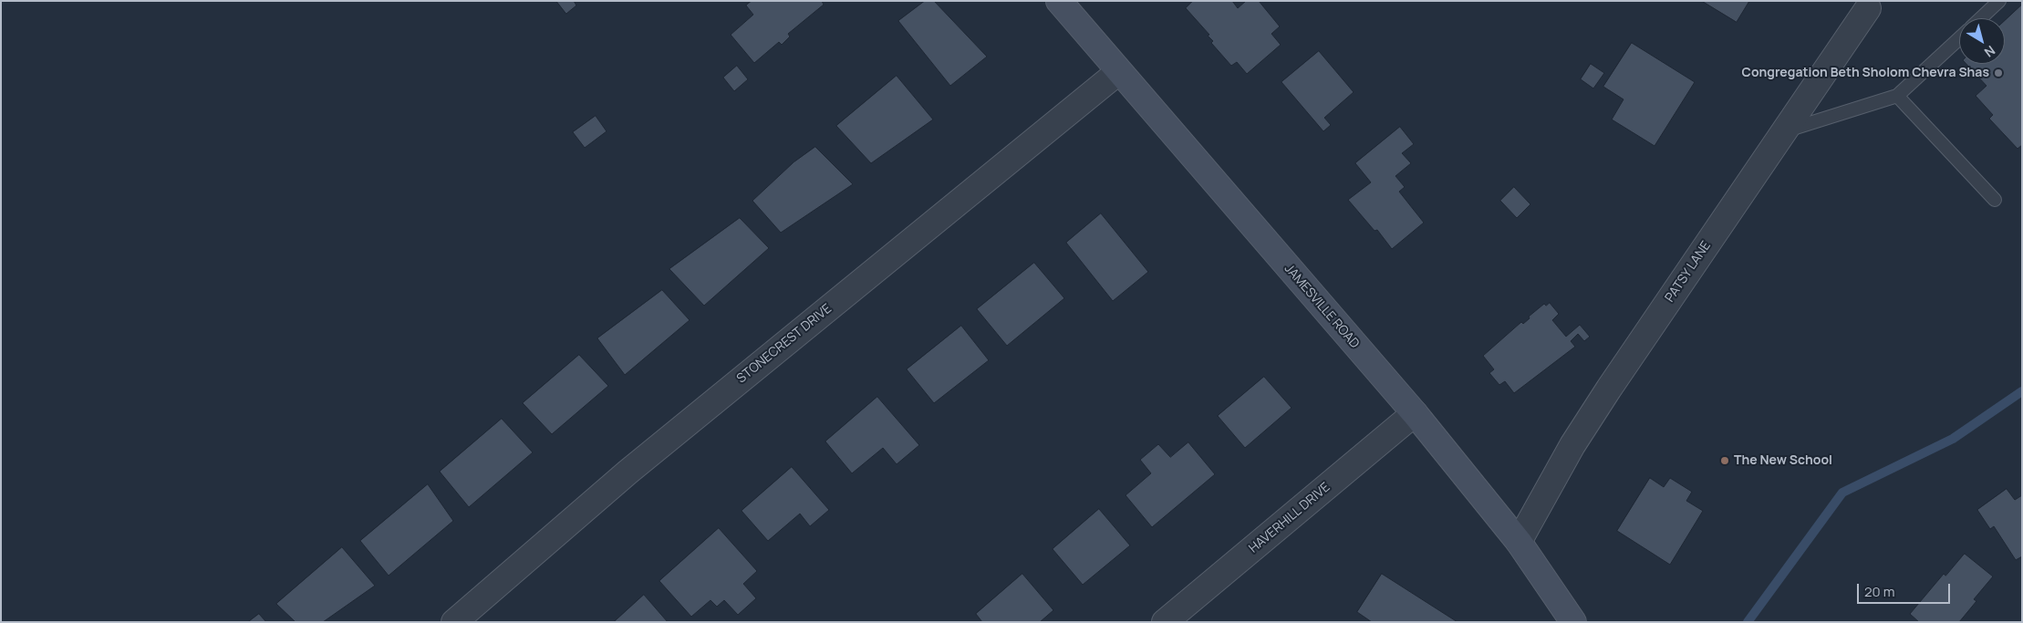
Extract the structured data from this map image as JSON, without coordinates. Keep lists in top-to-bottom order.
{
  "streets": {
    "street": [
      "PATSY LANE",
      "JAMESVILLE ROAD",
      "STONECREST DRIVE",
      "HAVERHILL DRIVE"
    ]
  },
  "crossings": [
    ["PATSY LANE", "JAMESVILLE ROAD"],
    ["JAMESVILLE ROAD", "STONECREST DRIVE"],
    ["JAMESVILLE ROAD", "HAVERHILL DRIVE"]
  ],
  "places": ["Congregation Beth Sholom Chevra Shas", "The New School"],
  "scale_bar": "20 m",
  "north": "bottom right"
}
